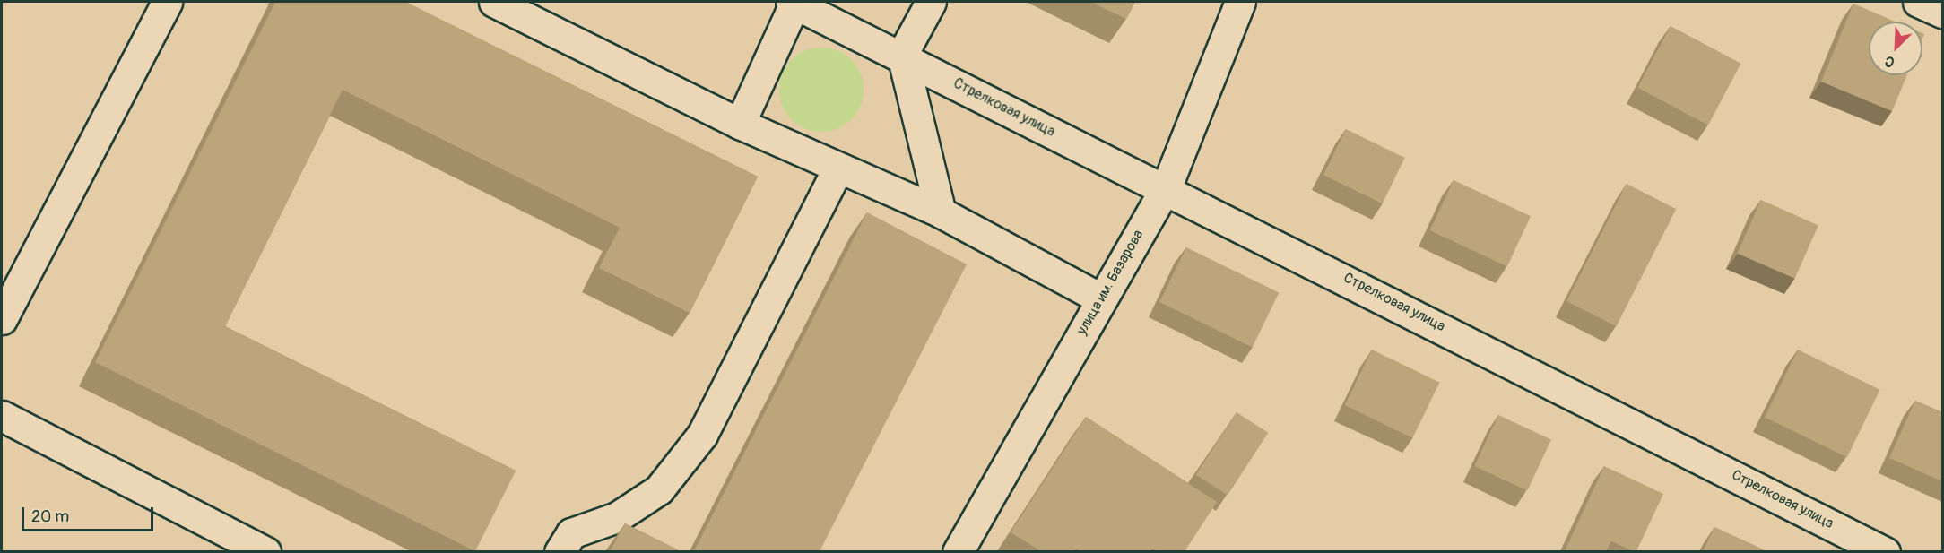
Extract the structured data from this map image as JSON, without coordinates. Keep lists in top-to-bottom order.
{
  "streets": {
    "street": ["Стрелковая улица", "улица им. Базарова"]
  },
  "crossings": [
    ["Стрелковая улица", "улица им. Базарова"]
  ],
  "scale_bar": "20 m",
  "north": "bottom left"
}
